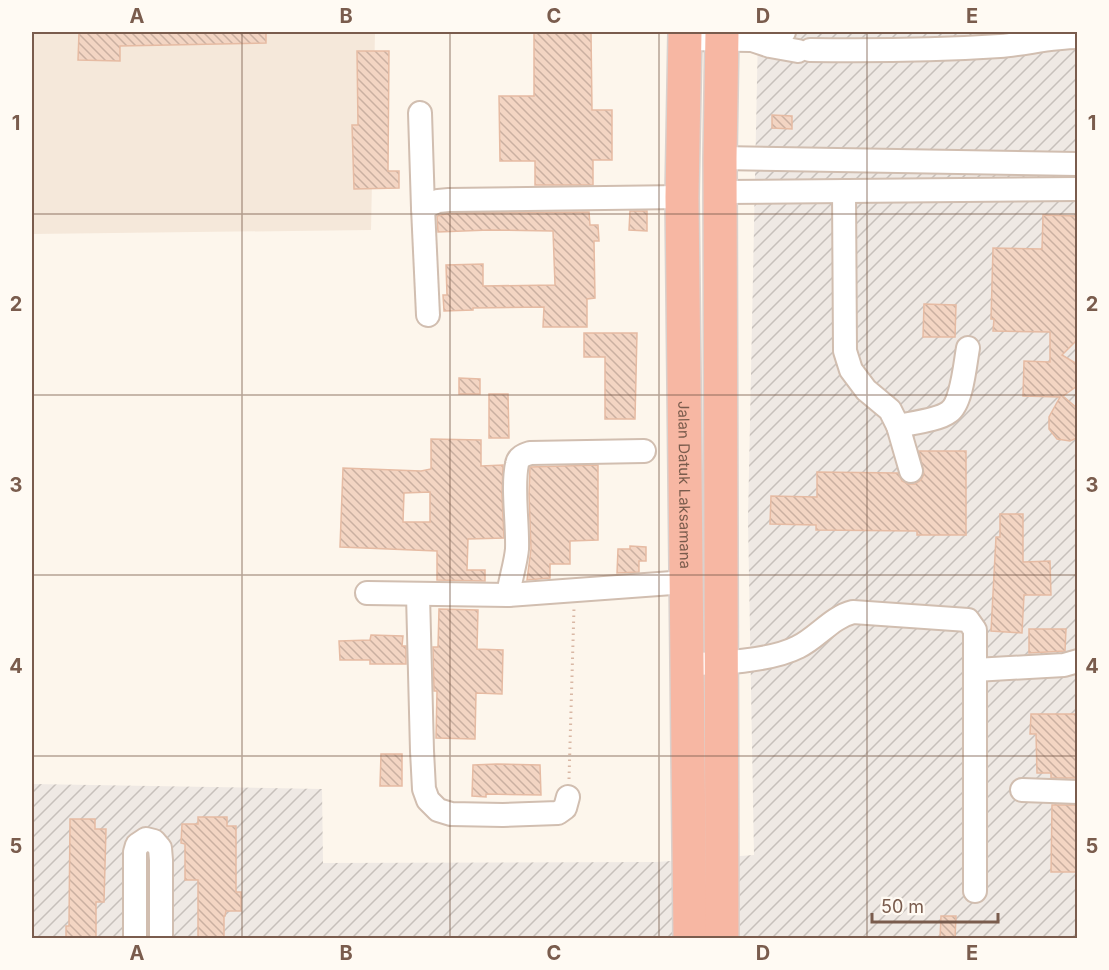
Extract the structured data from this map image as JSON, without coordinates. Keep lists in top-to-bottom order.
{
  "streets": {
    "highway": ["Jalan Datuk Laksamana"]
  },
  "scale_bar": "50 m",
  "grid": {
    "columns": [
      "A",
      "B",
      "C",
      "D",
      "E"
    ],
    "rows": [
      "1",
      "2",
      "3",
      "4",
      "5"
    ]
  }
}
